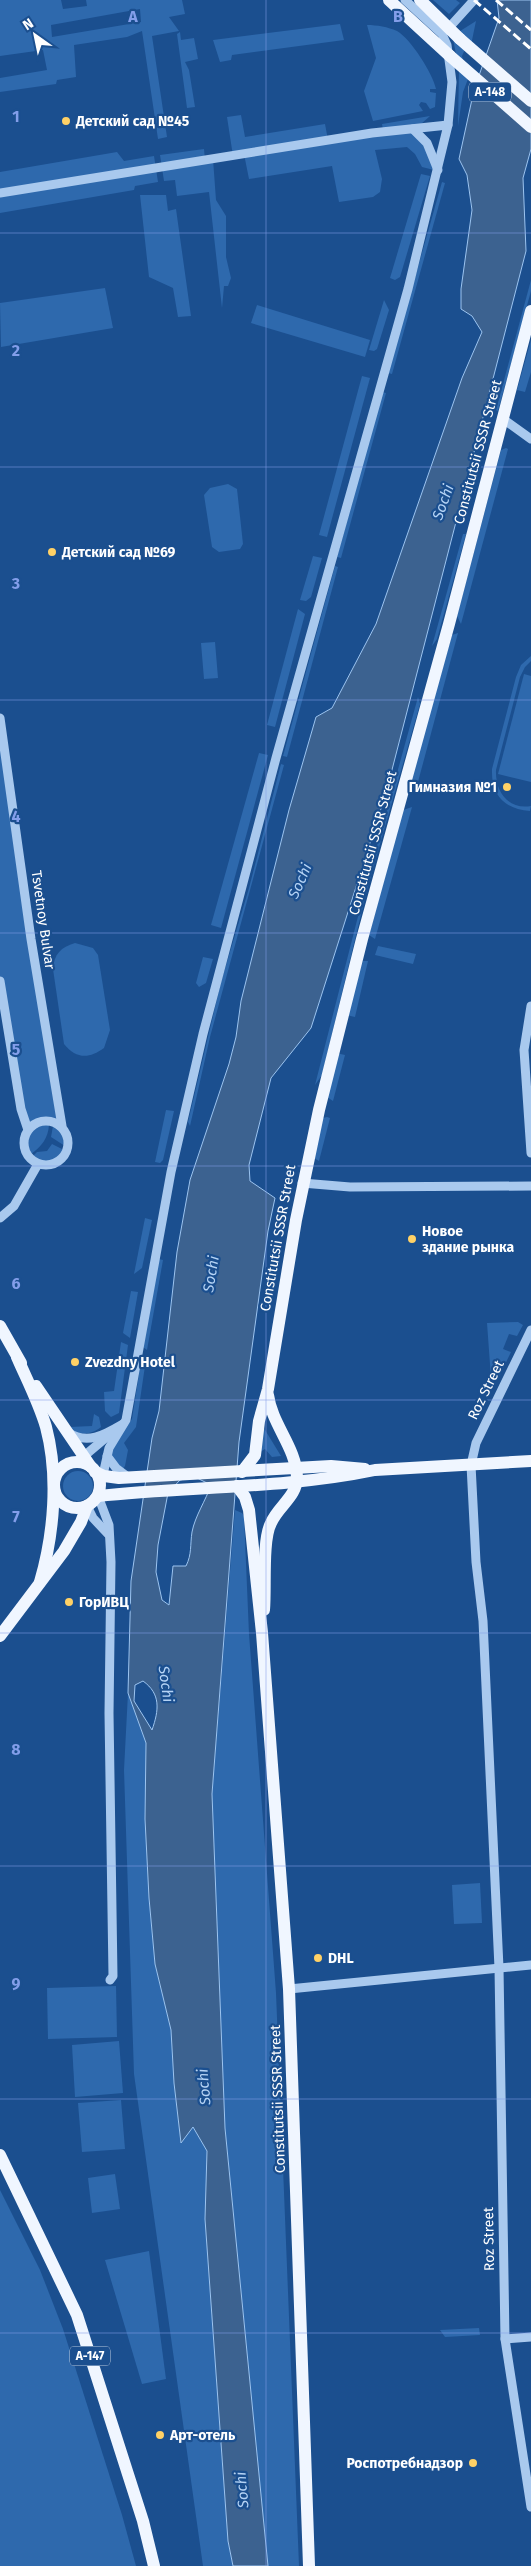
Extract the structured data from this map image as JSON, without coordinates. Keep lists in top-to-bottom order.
{
  "streets": {
    "main road": ["А-148", "Constitutsii SSSR Street", "А-147"],
    "street": ["Tsvetnoy Bulvar", "Roz Street"]
  },
  "water": ["Sochi"],
  "places": [
    "Детский сад №45",
    "Детский сад №69",
    "Гимназия №1",
    "Новое здание рынка",
    "Zvezdny Hotel",
    "ГорИВЦ",
    "DHL",
    "Арт-отель",
    "Роспотребнадзор"
  ],
  "north": "top left",
  "grid": {
    "columns": ["A", "B"],
    "rows": [
      "1",
      "2",
      "3",
      "4",
      "5",
      "6",
      "7",
      "8",
      "9"
    ]
  }
}
